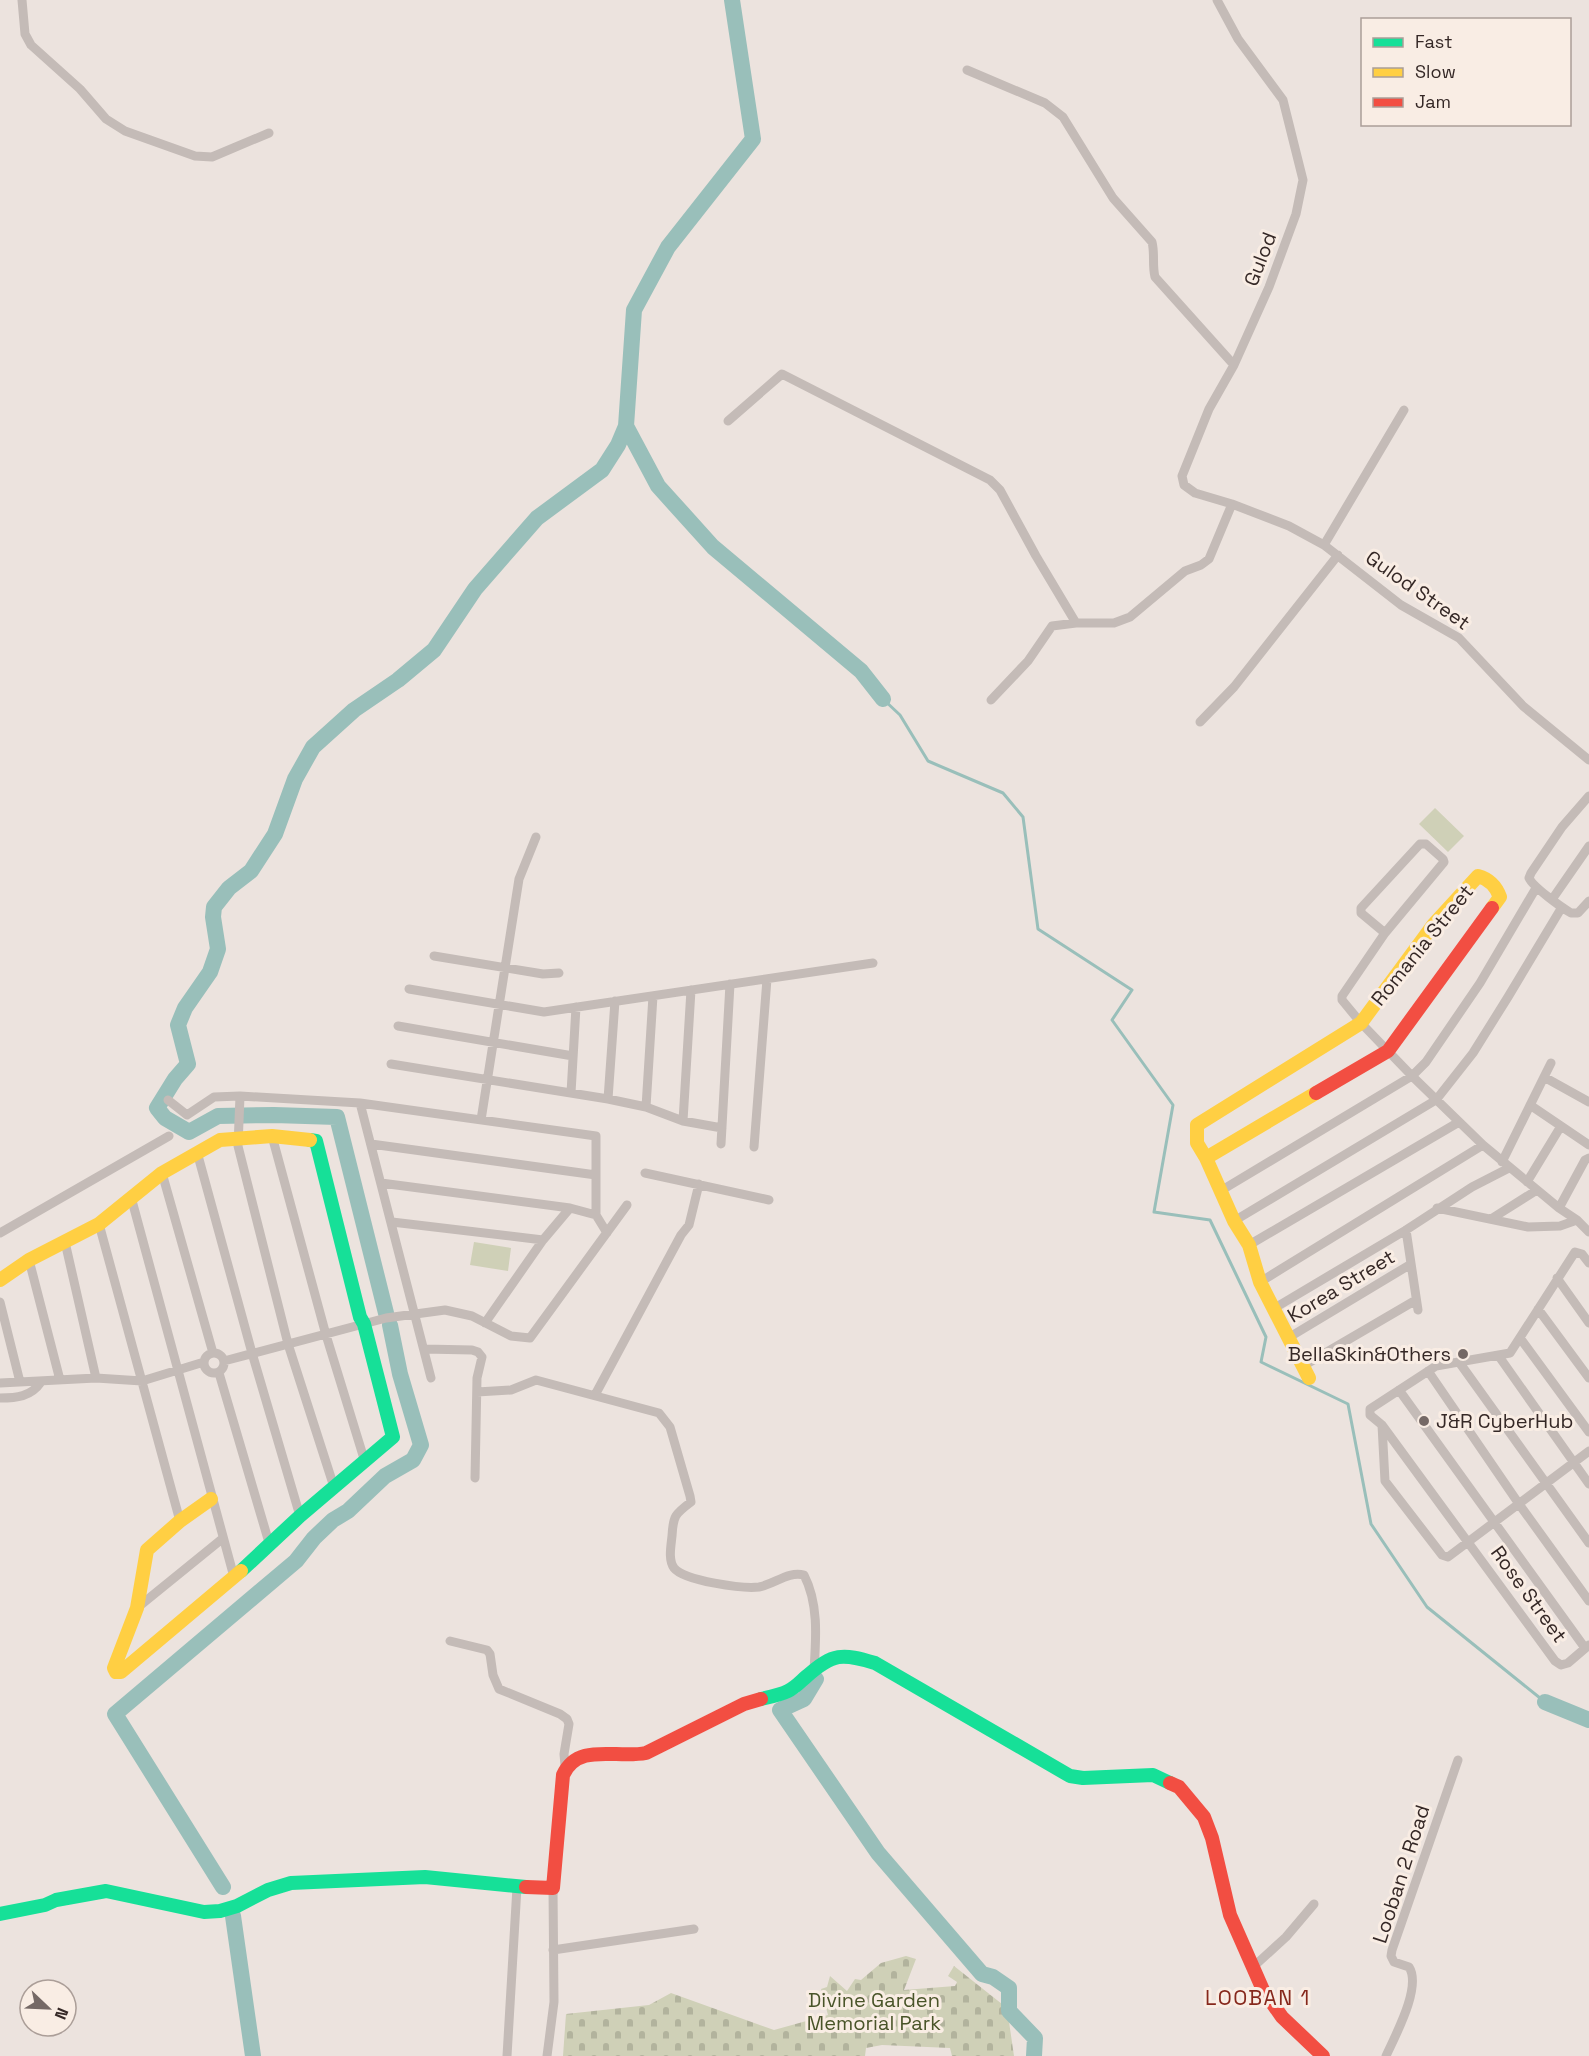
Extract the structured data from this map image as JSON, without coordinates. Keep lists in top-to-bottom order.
{
  "streets": {
    "street": [
      "Gulod",
      "Gulod Street",
      "Romania Street",
      "Korea Street",
      "Rose Street",
      "Looban 2 Road"
    ]
  },
  "crossings": [
    ["Gulod", "Gulod Street"]
  ],
  "districts": ["LOOBAN 1"],
  "parks": ["Divine Garden Memorial Park"],
  "places": ["BellaSkin&Others", "J&R CyberHub"],
  "legend": ["Fast", "Slow", "Jam"],
  "north": "bottom right"
}
